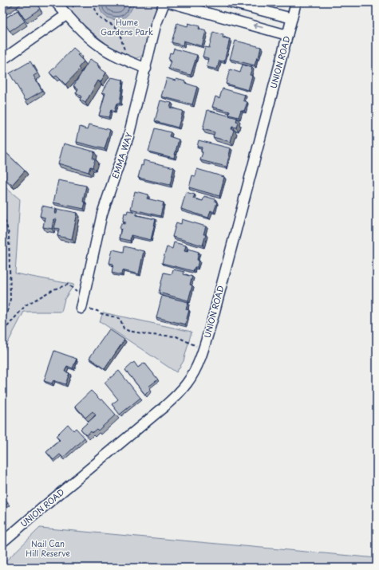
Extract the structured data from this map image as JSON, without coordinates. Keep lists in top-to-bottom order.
{
  "streets": {
    "street": ["UNION ROAD", "EMMA WAY"]
  },
  "parks": ["Hume Gardens Park", "Nail Can Hill Reserve"]
}
